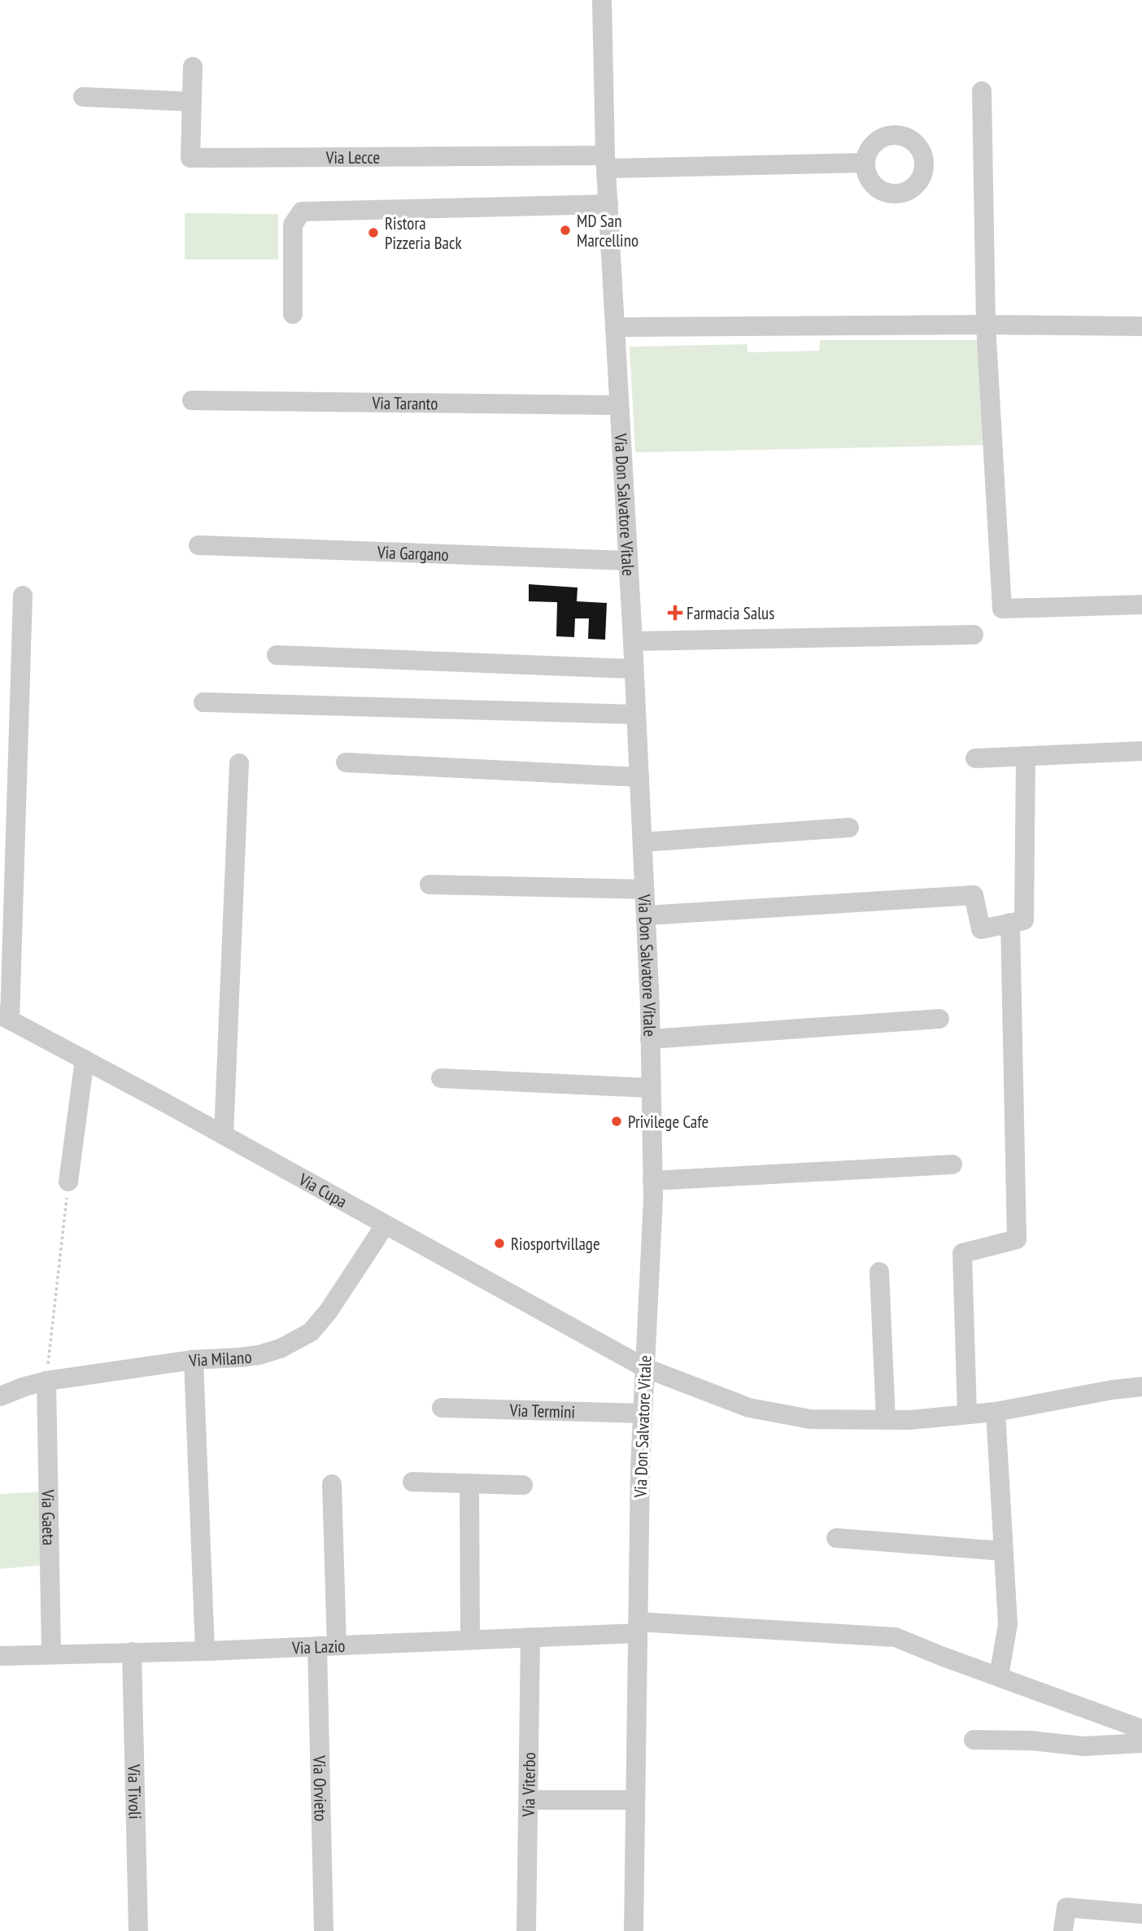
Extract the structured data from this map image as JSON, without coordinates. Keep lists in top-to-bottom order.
{
  "streets": {
    "street": [
      "Via Lecce",
      "Via Taranto",
      "Via Don Salvatore Vitale",
      "Via Gargano",
      "Via Cupa",
      "Via Milano",
      "Via Termini",
      "Via Gaeta",
      "Via Lazio",
      "Via Viterbo",
      "Via Orvieto",
      "Via Tivoli"
    ]
  },
  "crossings": [
    ["Via Lecce", "Via Don Salvatore Vitale"],
    ["Via Taranto", "Via Don Salvatore Vitale"],
    ["Via Don Salvatore Vitale", "Via Gargano"],
    ["Via Don Salvatore Vitale", "Via Cupa"],
    ["Via Don Salvatore Vitale", "Via Termini"],
    ["Via Don Salvatore Vitale", "Via Lazio"],
    ["Via Cupa", "Via Milano"],
    ["Via Milano", "Via Gaeta"],
    ["Via Gaeta", "Via Lazio"],
    ["Via Lazio", "Via Viterbo"],
    ["Via Lazio", "Via Orvieto"],
    ["Via Lazio", "Via Tivoli"]
  ],
  "places": {
    "other": [
      "MD San Marcellino",
      "Ristora Pizzeria Back",
      "Privilege Cafe",
      "Riosportvillage"
    ],
    "health": ["Farmacia Salus"]
  }
}
